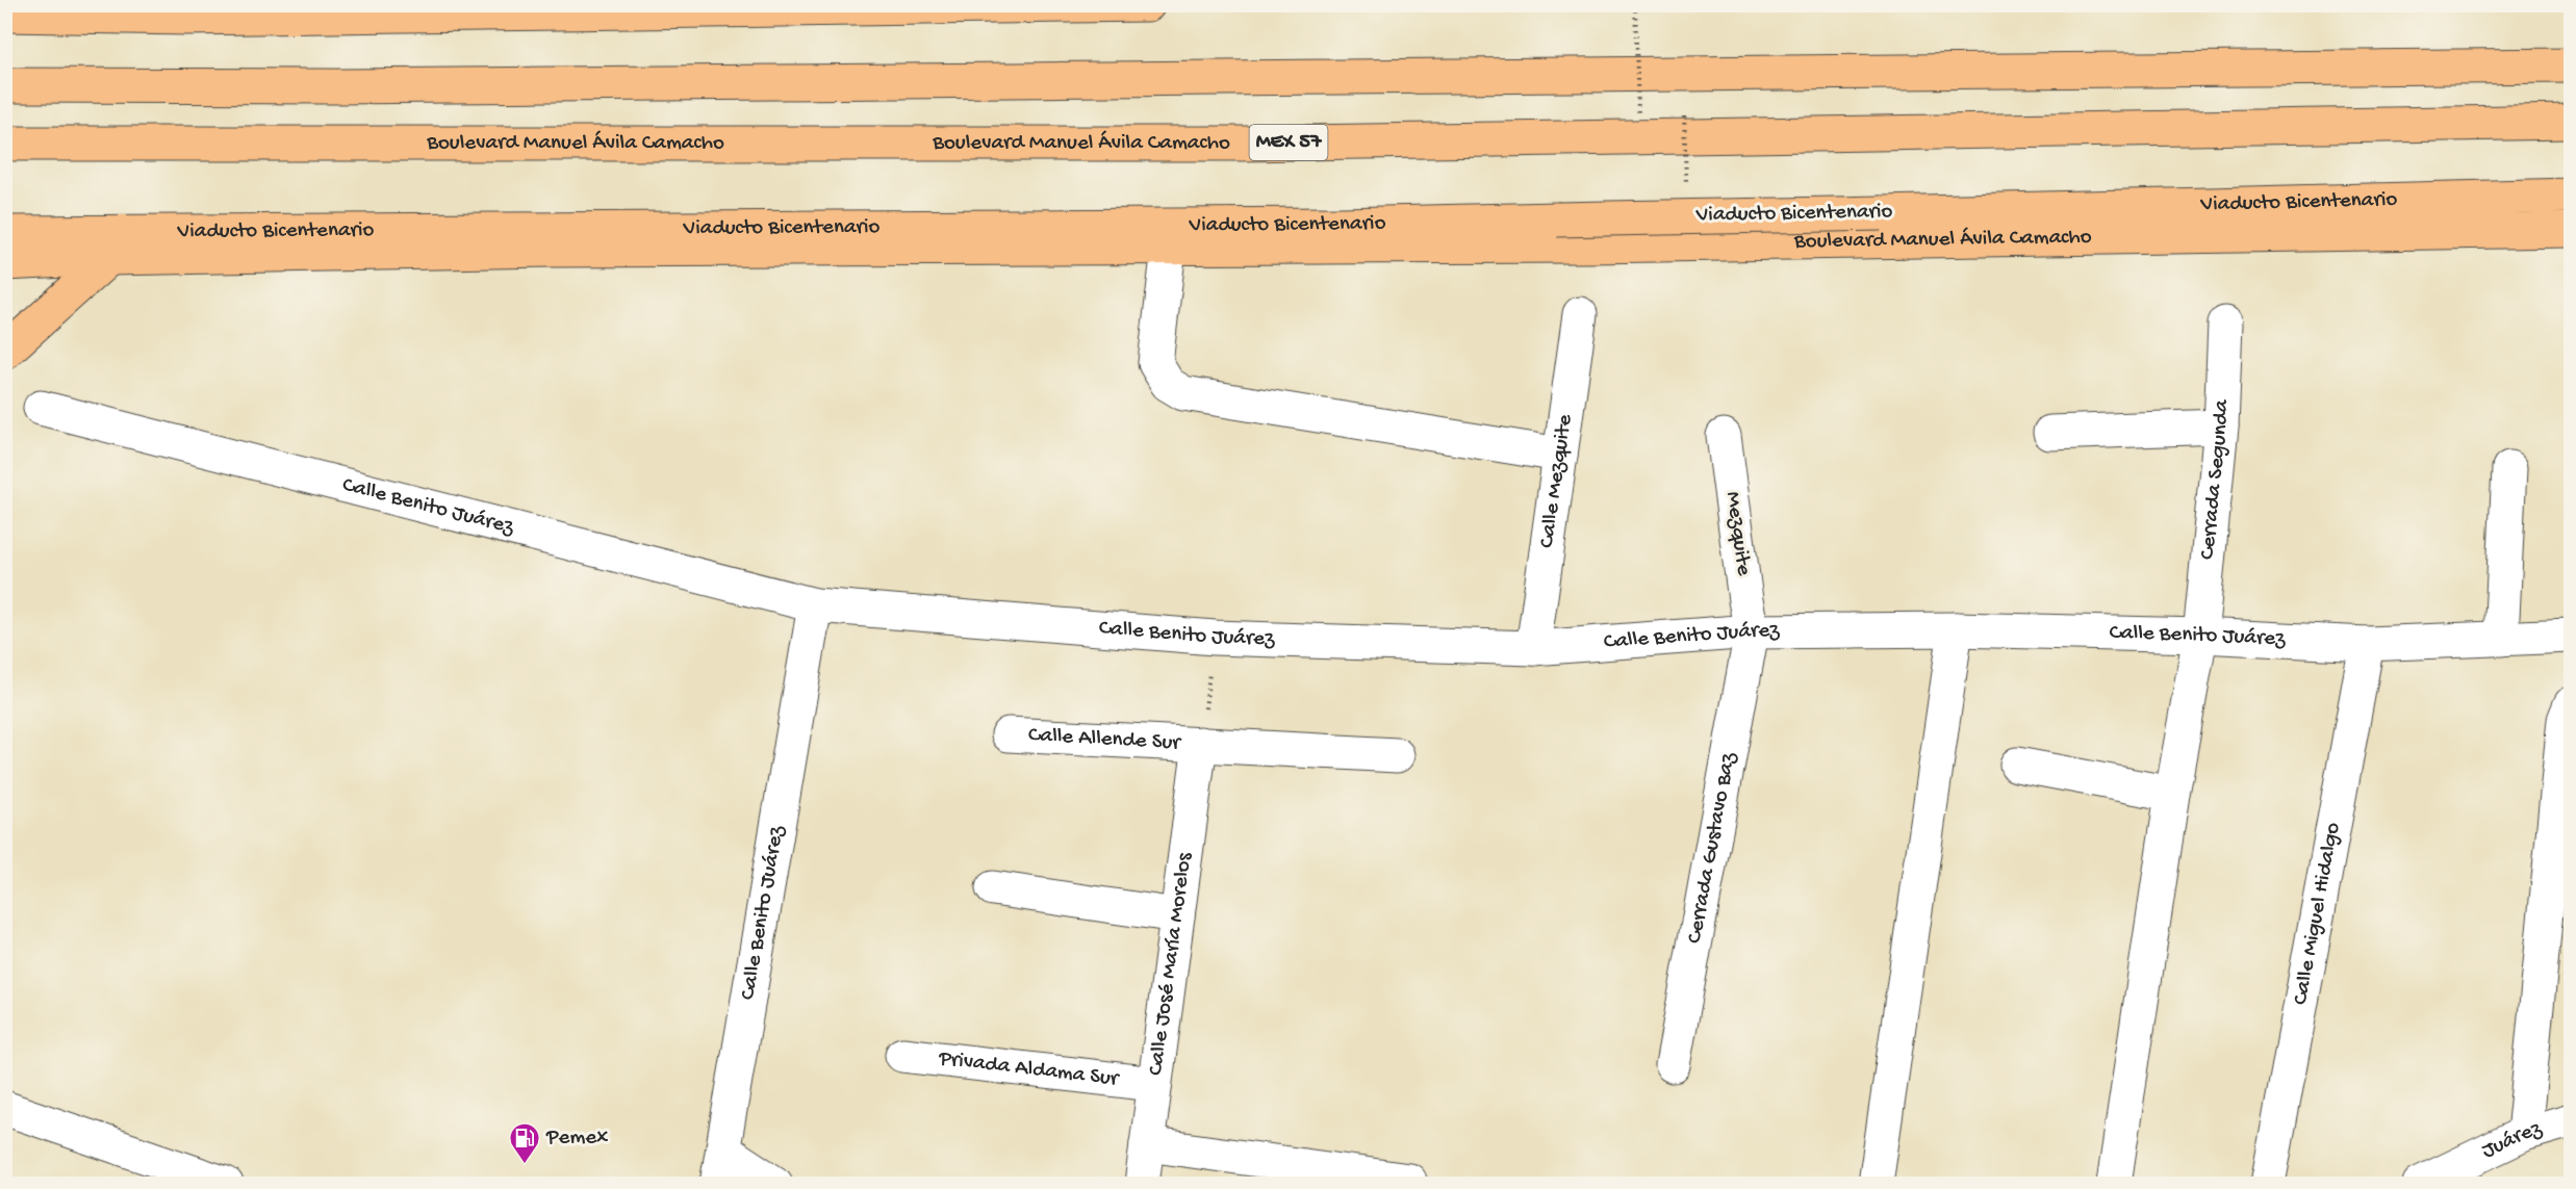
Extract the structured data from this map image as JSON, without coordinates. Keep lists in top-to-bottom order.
{
  "streets": {
    "main road": ["MEX 57", "Boulevard Manuel Ávila Camacho", "Viaducto Bicentenario"],
    "street": [
      "Cerrada Segunda",
      "Calle Mezquite",
      "Calle Benito Juárez",
      "Mezquite",
      "Calle Allende Sur",
      "Cerrada Gustavo Baz",
      "Calle Miguel Hidalgo",
      "Calle José María Morelos",
      "Privada Aldama Sur",
      "Juárez"
    ]
  },
  "crossings": [
    ["Cerrada Segunda", "Calle Benito Juárez"],
    ["Calle Mezquite", "Calle Benito Juárez"],
    ["Calle Benito Juárez", "Mezquite"],
    ["Calle Benito Juárez", "Cerrada Gustavo Baz"],
    ["Calle Benito Juárez", "Calle Miguel Hidalgo"],
    ["Mezquite", "Cerrada Gustavo Baz"],
    ["Calle Allende Sur", "Calle José María Morelos"],
    ["Calle José María Morelos", "Privada Aldama Sur"]
  ],
  "places": {
    "fuel station": ["Pemex"]
  }
}
